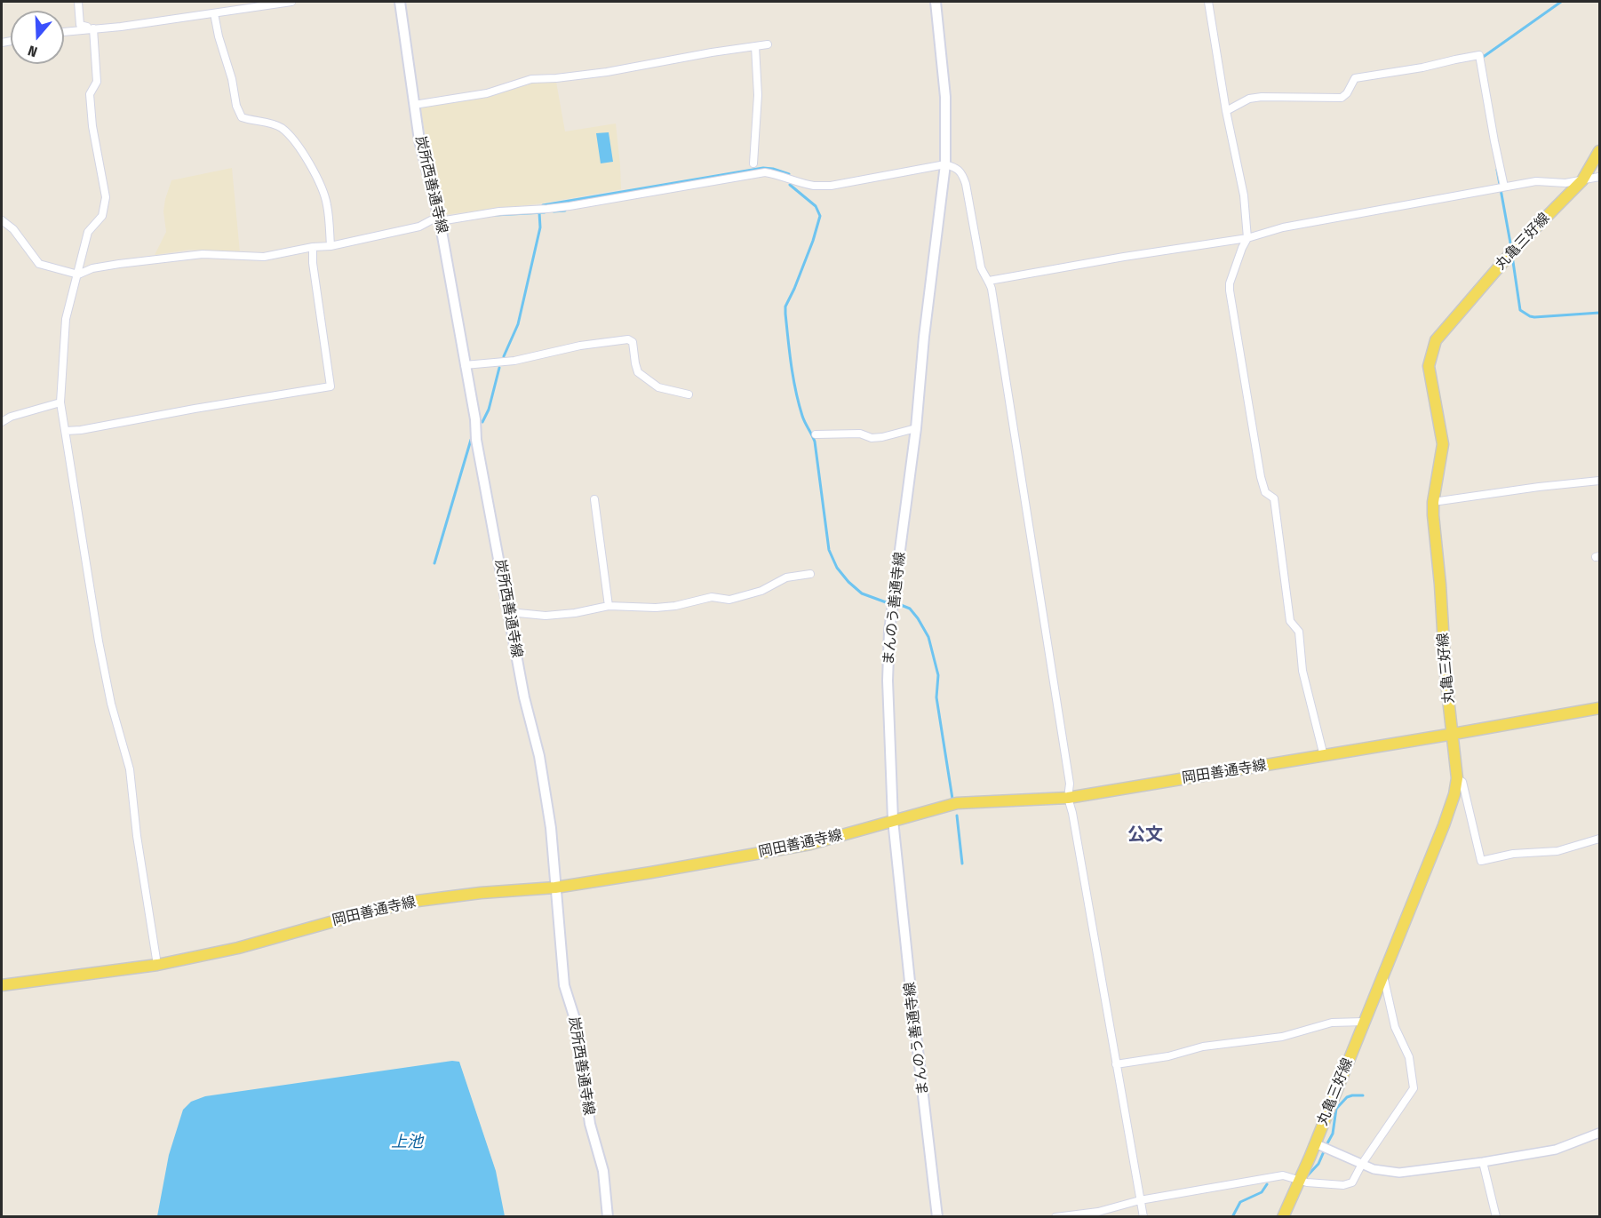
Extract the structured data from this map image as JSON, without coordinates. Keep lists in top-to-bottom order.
{
  "streets": {
    "main road": [
      "炭所西善通寺線",
      "丸亀三好線",
      "まんのう善通寺線",
      "岡田善通寺線"
    ]
  },
  "crossings": [
    ["炭所西善通寺線", "岡田善通寺線"],
    ["丸亀三好線", "岡田善通寺線"],
    ["まんのう善通寺線", "岡田善通寺線"]
  ],
  "districts": ["公文"],
  "water": ["上池"],
  "north": "bottom"
}
